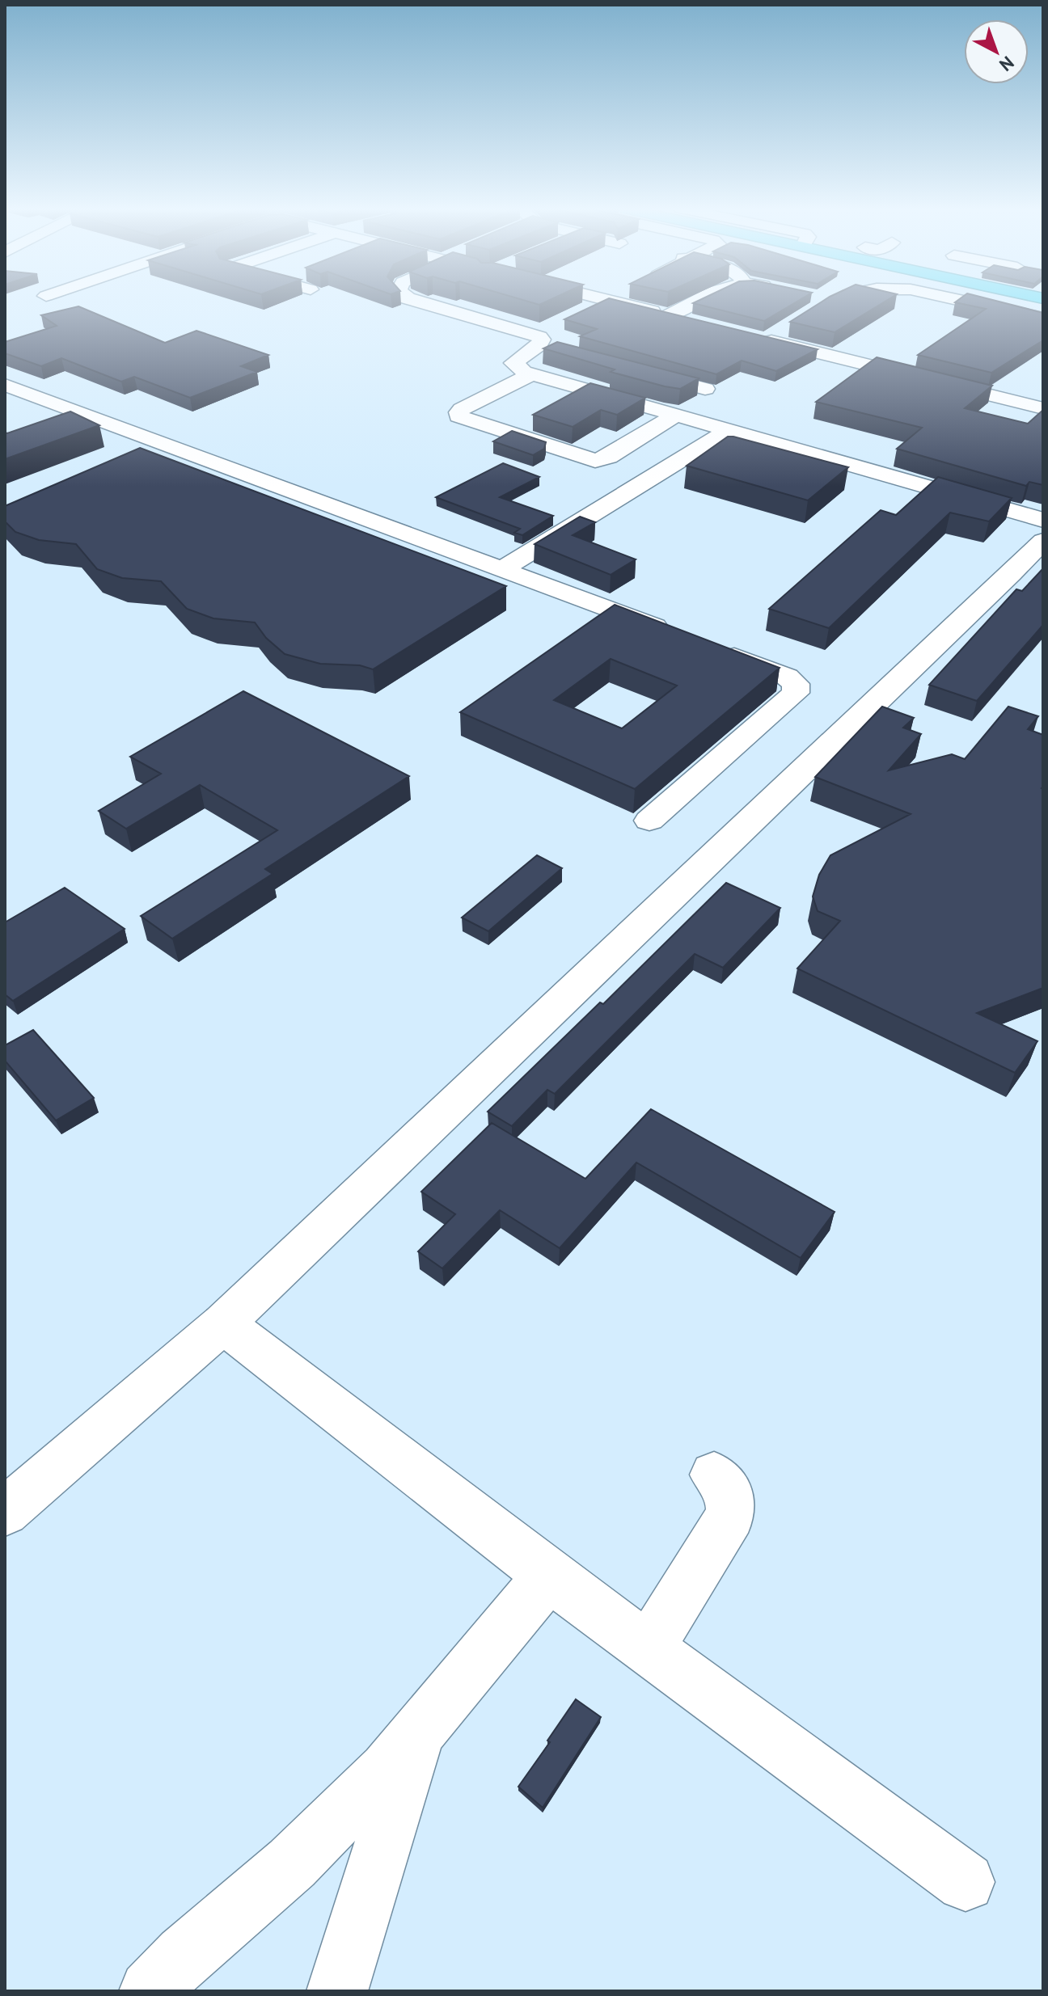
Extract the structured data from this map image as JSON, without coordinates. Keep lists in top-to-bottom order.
{
  "north": "bottom right"
}
